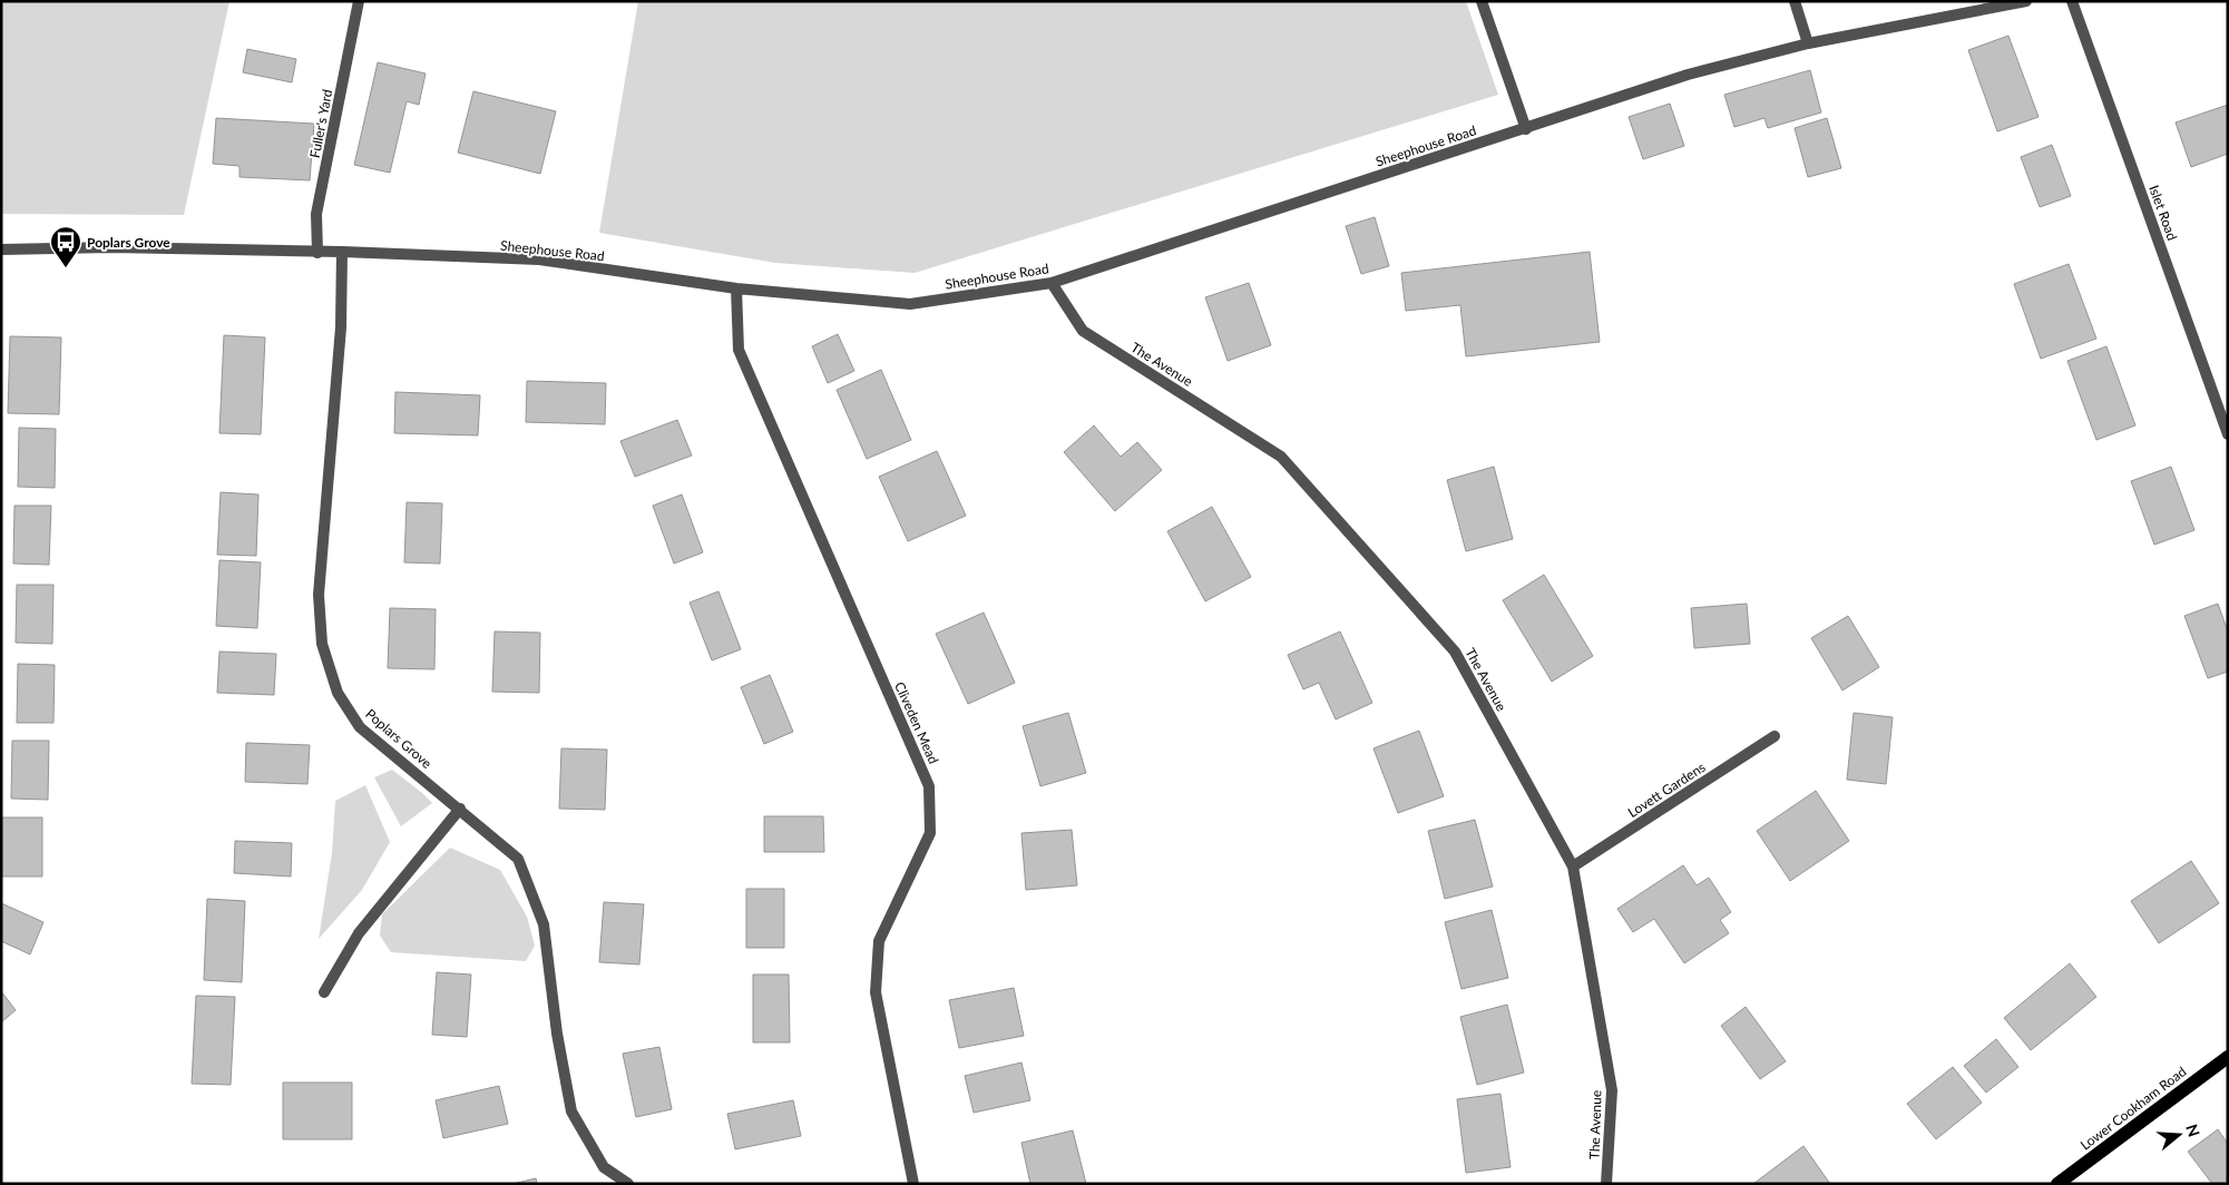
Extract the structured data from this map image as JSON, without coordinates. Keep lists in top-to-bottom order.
{
  "streets": {
    "main road": ["Lower Cookham Road"],
    "street": [
      "Fuller's Yard",
      "Sheephouse Road",
      "Islet Road",
      "The Avenue",
      "Cliveden Mead",
      "Poplars Grove",
      "Lovett Gardens"
    ]
  },
  "crossings": [
    ["Fuller's Yard", "Sheephouse Road"],
    ["Sheephouse Road", "The Avenue"],
    ["Sheephouse Road", "Cliveden Mead"],
    ["Sheephouse Road", "Poplars Grove"],
    ["The Avenue", "Lovett Gardens"]
  ],
  "places": {
    "bus stop": ["Poplars Grove"]
  },
  "north": "right"
}
